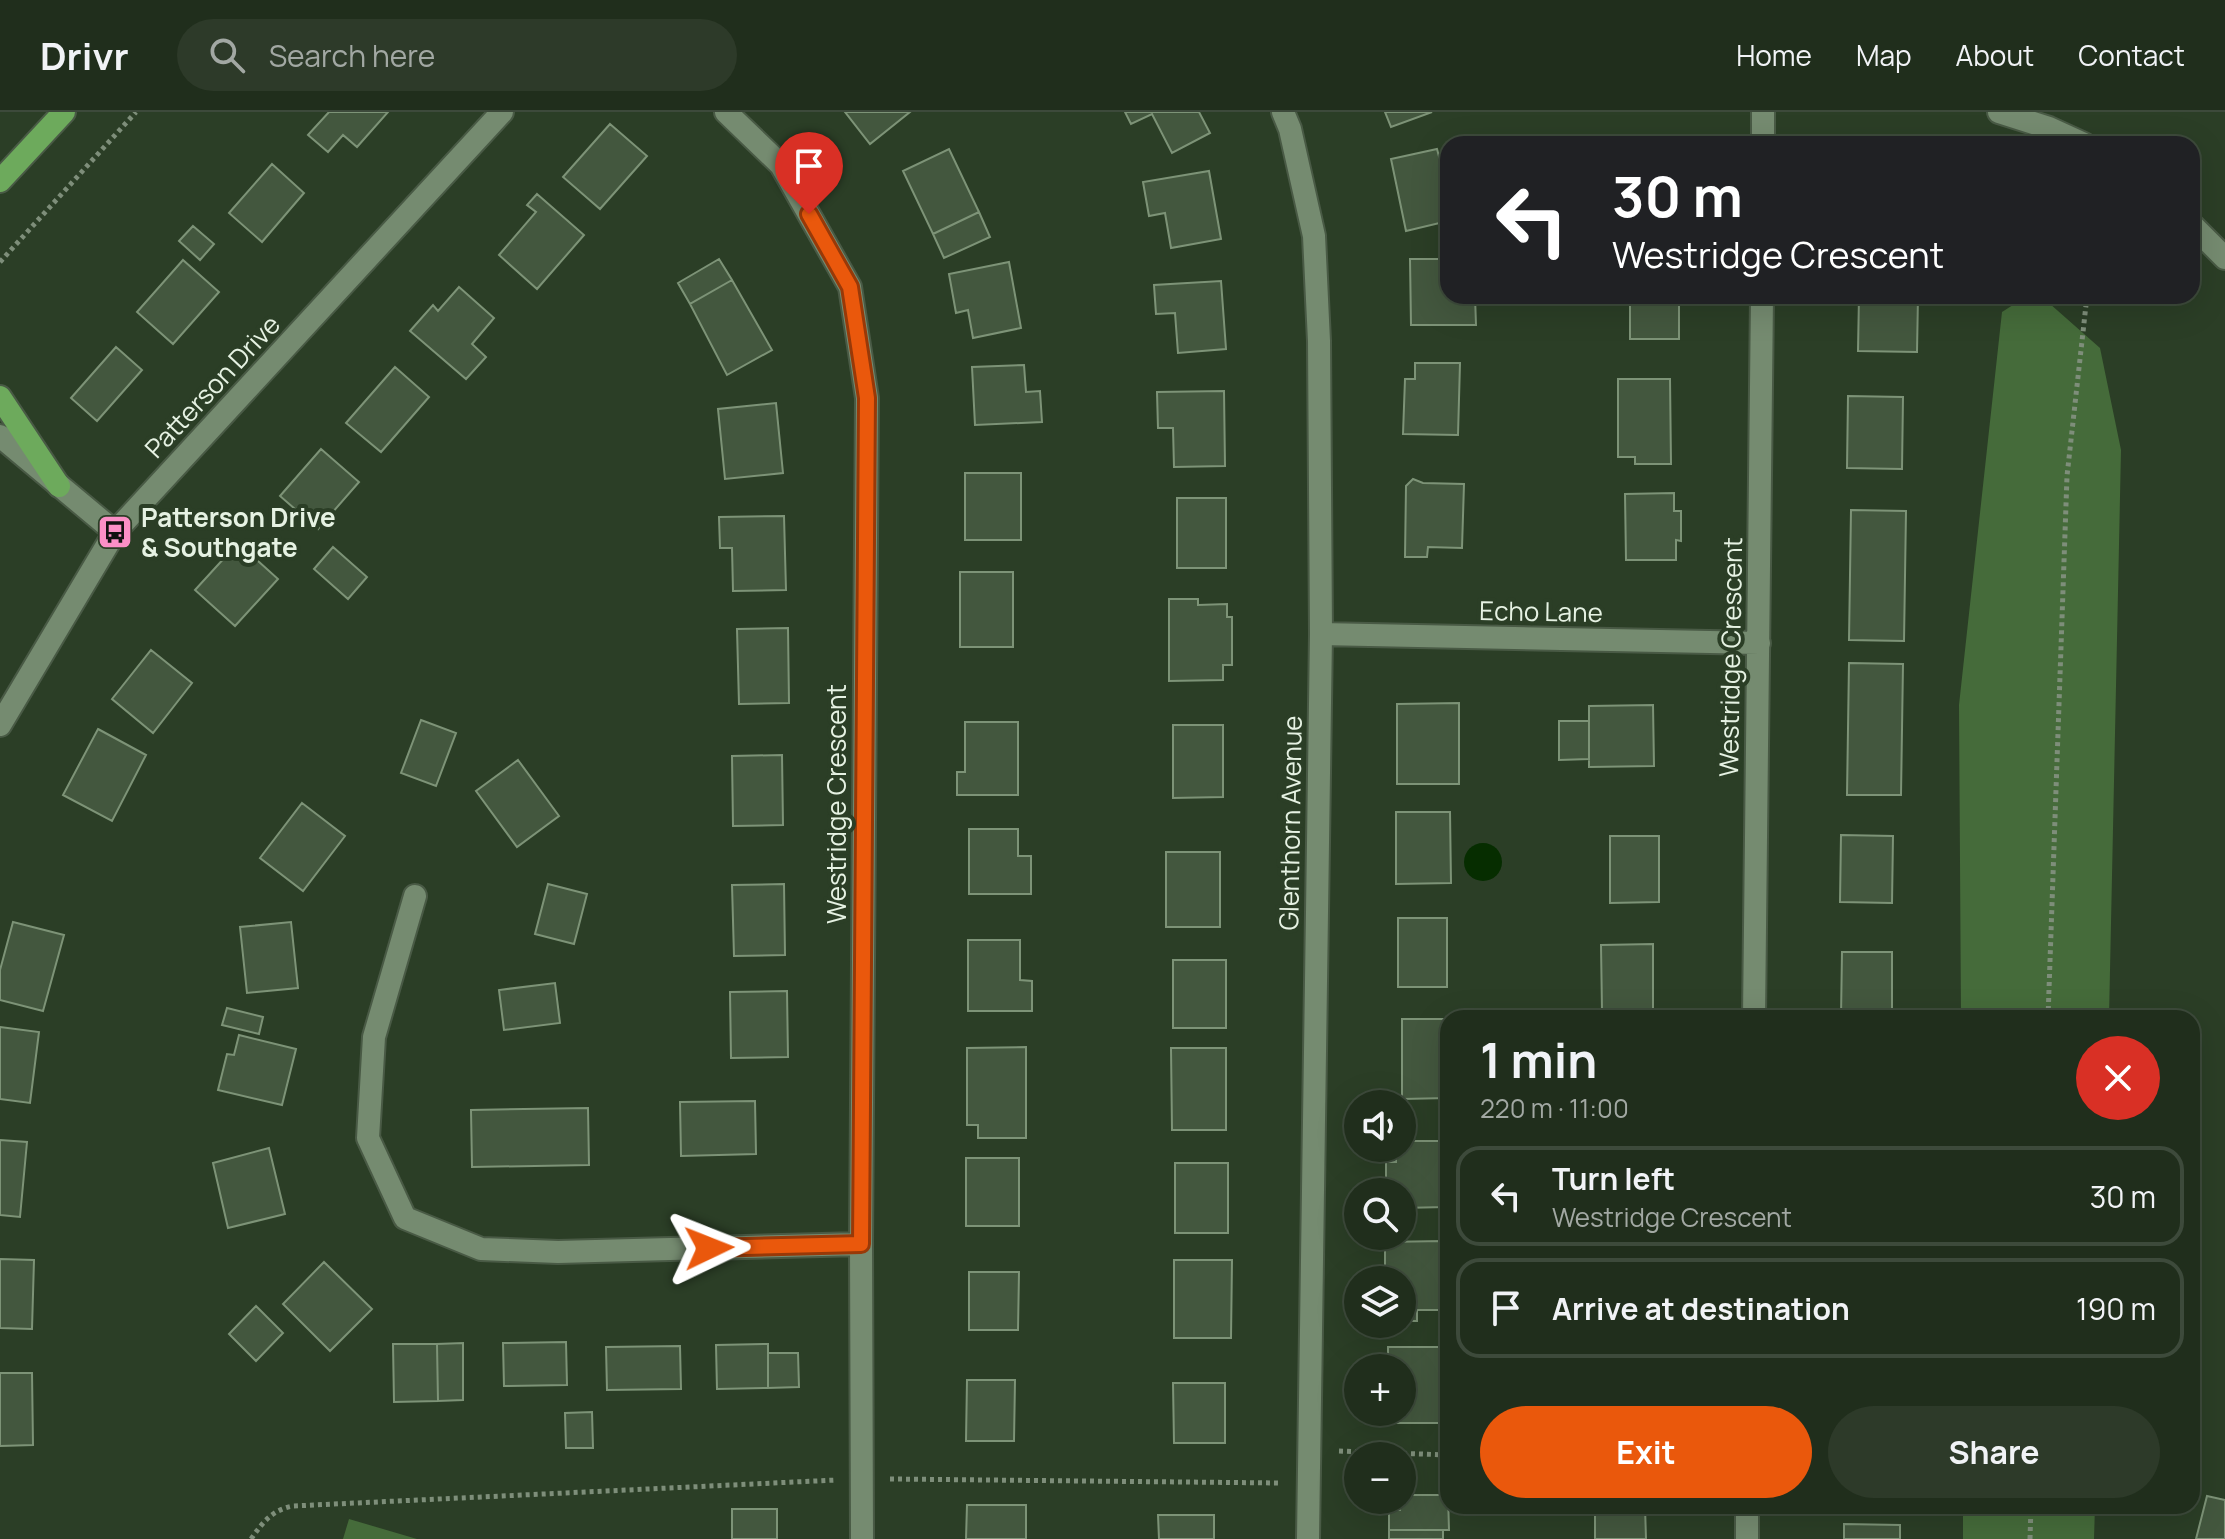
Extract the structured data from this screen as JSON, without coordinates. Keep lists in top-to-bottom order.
{
  "streets": {
    "street": [
      "Patterson Drive",
      "Echo Lane",
      "Westridge Crescent",
      "Glenthorn Avenue"
    ]
  },
  "crossings": [
    ["Echo Lane", "Westridge Crescent"],
    ["Echo Lane", "Glenthorn Avenue"]
  ],
  "places": {
    "bus stop": ["Patterson Drive & Southgate"]
  },
  "page": {
    "header": "Drivr",
    "search": "Search here",
    "nav": [
      "Home",
      "Map",
      "About",
      "Contact"
    ],
    "turn": ["30 m", "Westridge Crescent"],
    "heading": ["1 min", "220 m · 11:00"],
    "map_buttons": ["+", "−"],
    "list": [
      {
        "name": "Turn left",
        "note": "Westridge Crescent",
        "value": "30 m"
      },
      {
        "name": "Arrive at destination",
        "value": "190 m"
      }
    ],
    "buttons": ["Exit", "Share"]
  }
}
